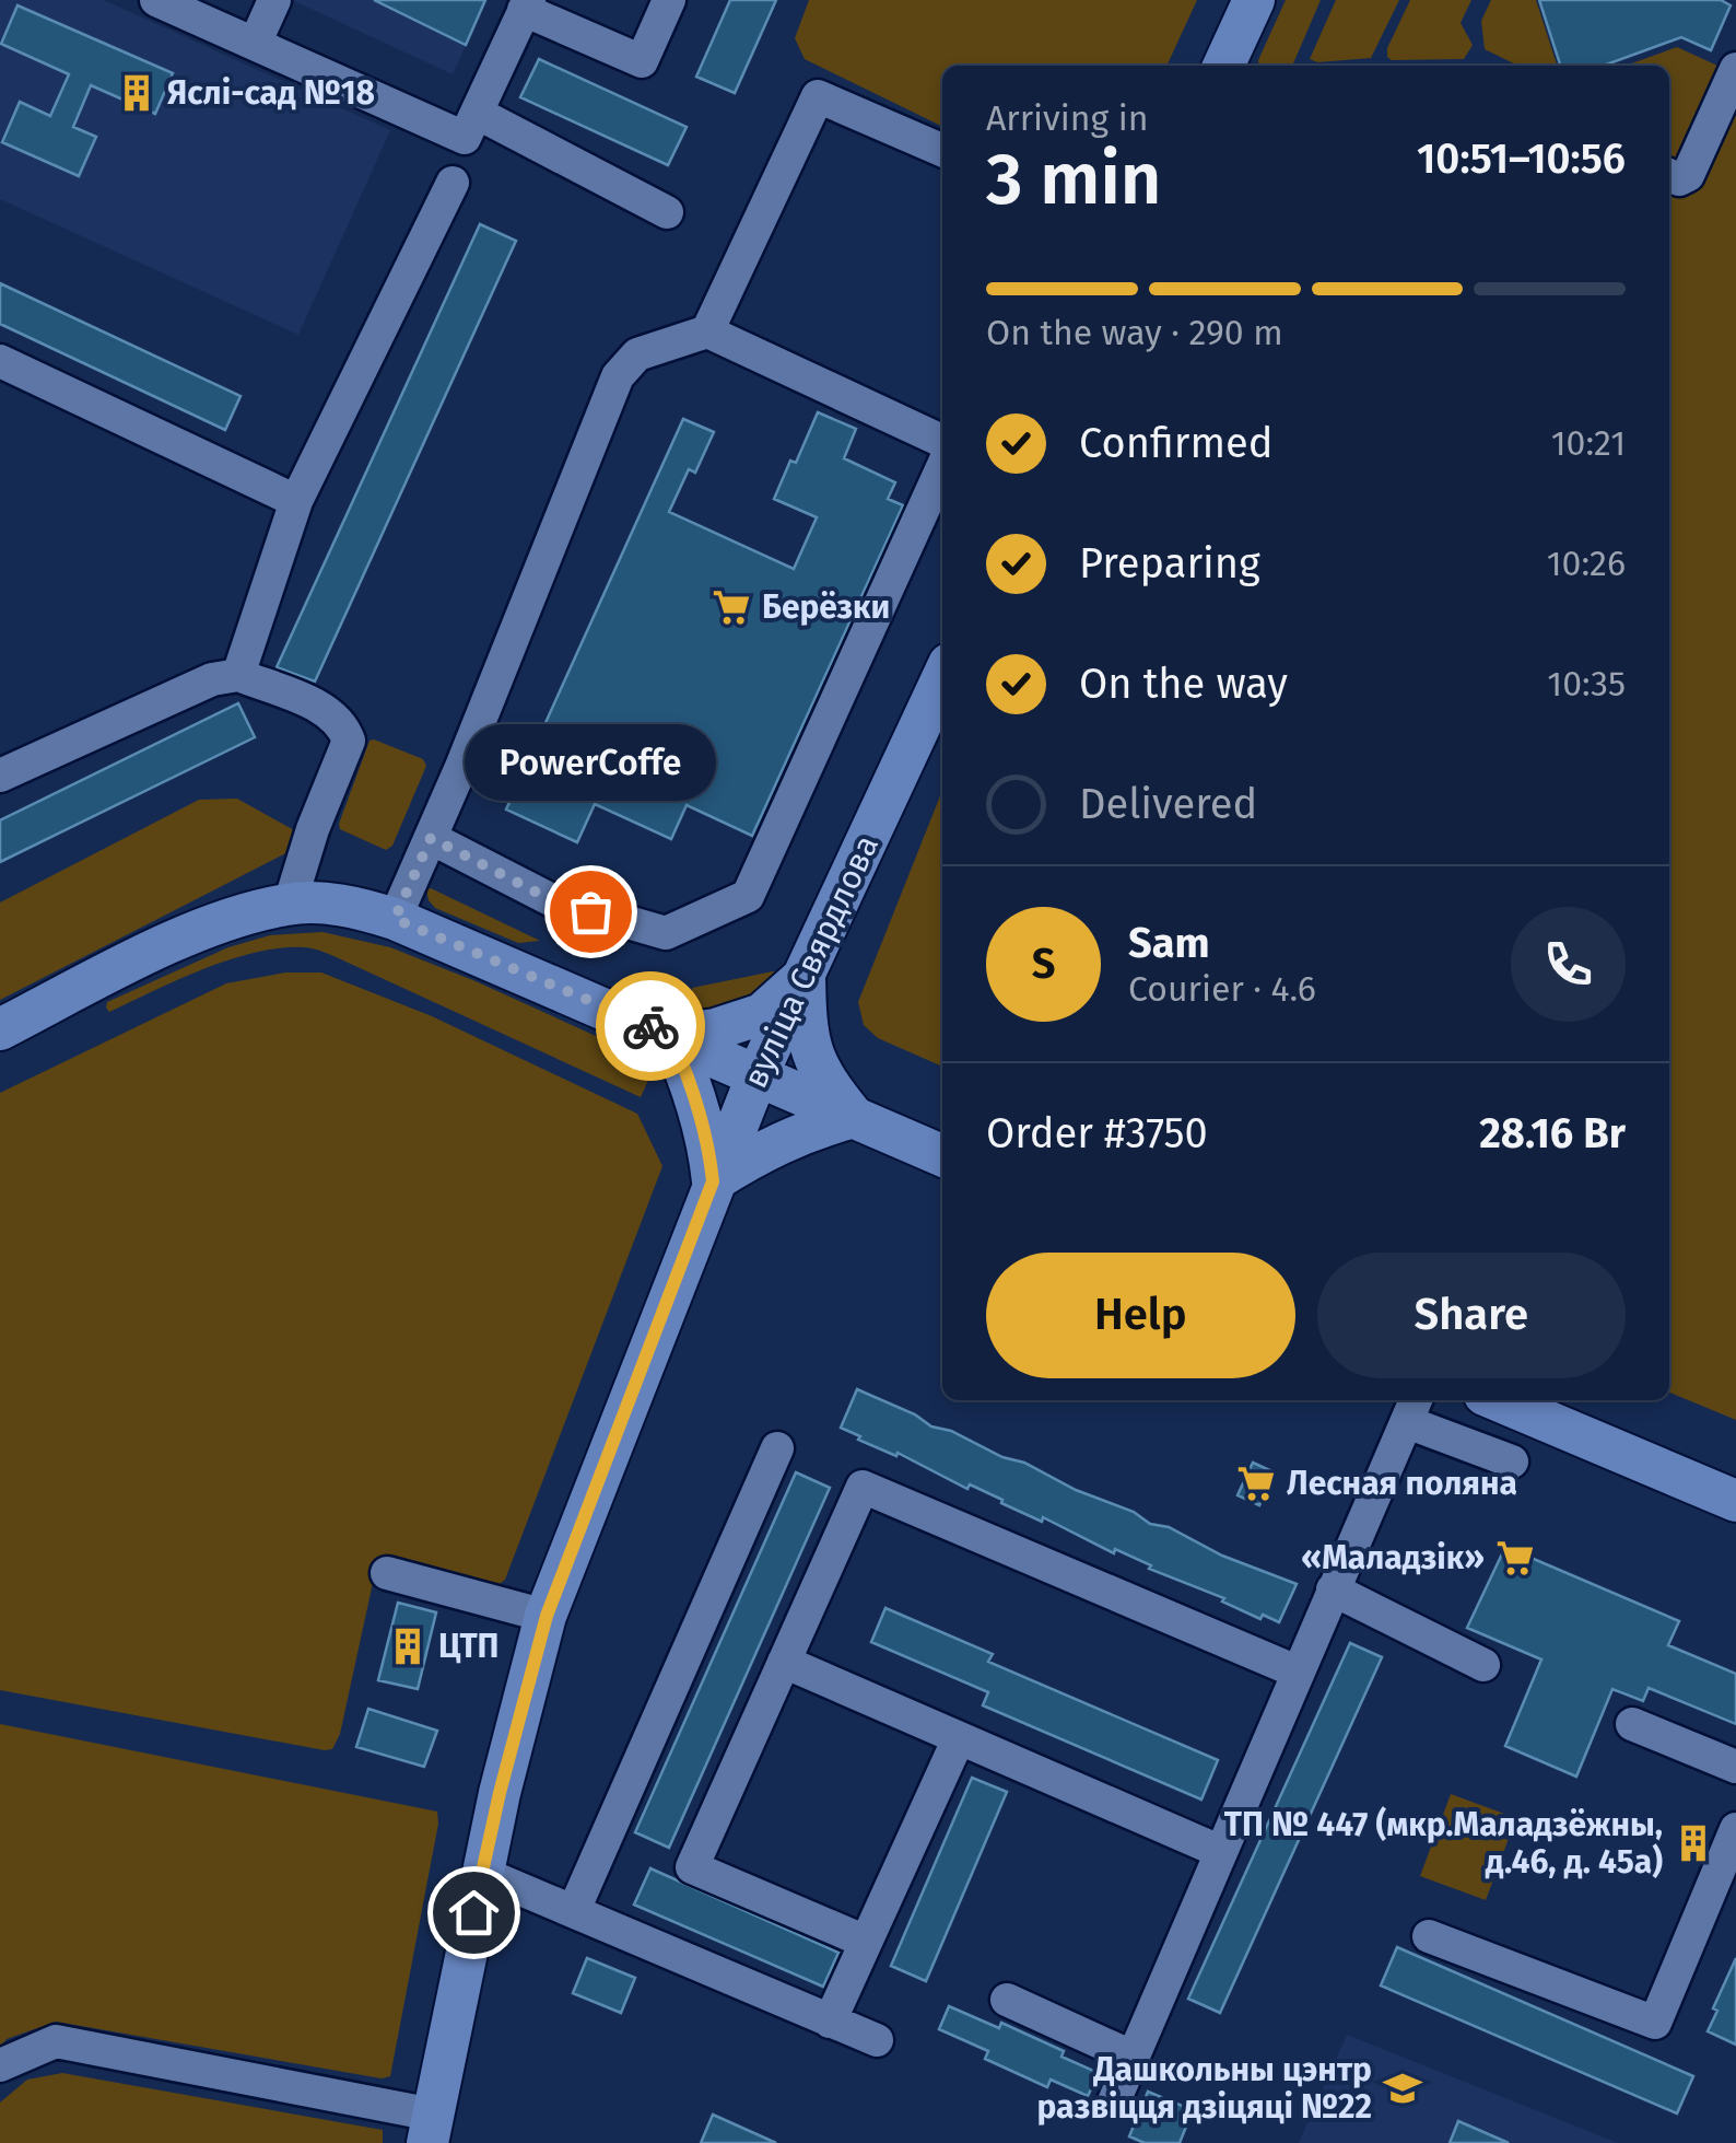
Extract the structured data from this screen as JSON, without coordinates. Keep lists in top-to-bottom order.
{
  "streets": {
    "main road": ["вуліца Свярдлова"]
  },
  "places": {
    "building": ["Яслі-сад №18", "ЦТП", "ТП № 447 (мкр.Маладзёжны, д.46, д. 45а)"],
    "supermarket": ["Берёзки", "Лесная поляна", "«Маладзік»"],
    "other": ["PowerCoffe"],
    "school or university": ["Дашкольны цэнтр развіцця дзіцяці №22"]
  },
  "page": {
    "heading": ["3 min", "Arriving in", "10:51–10:56"],
    "panel": [
      "Sam",
      "Courier · 4.6",
      "Order #3750",
      "28.16 Br"
    ],
    "bar": "On the way · 290 m",
    "list": [
      ["Confirmed", "10:21"],
      ["Preparing", "10:26"],
      ["On the way", "10:35"],
      "Delivered"
    ],
    "bubble": "PowerCoffe",
    "round": "S",
    "buttons": ["Help", "Share"]
  }
}
